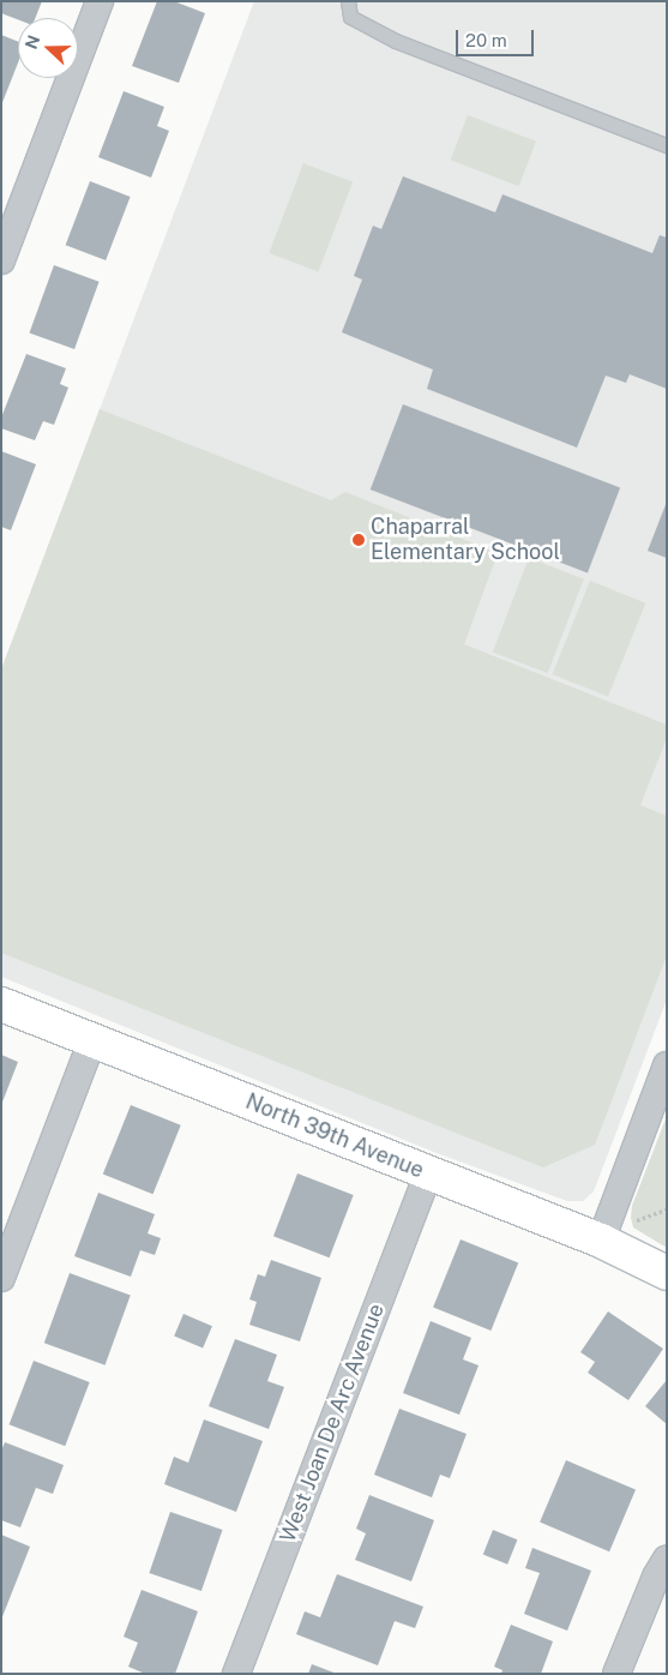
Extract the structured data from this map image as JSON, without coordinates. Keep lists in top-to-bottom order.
{
  "streets": {
    "street": ["North 39th Avenue", "West Joan De Arc Avenue"]
  },
  "crossings": [
    ["North 39th Avenue", "West Joan De Arc Avenue"]
  ],
  "places": ["Chaparral Elementary School"],
  "scale_bar": "20 m",
  "north": "left"
}
